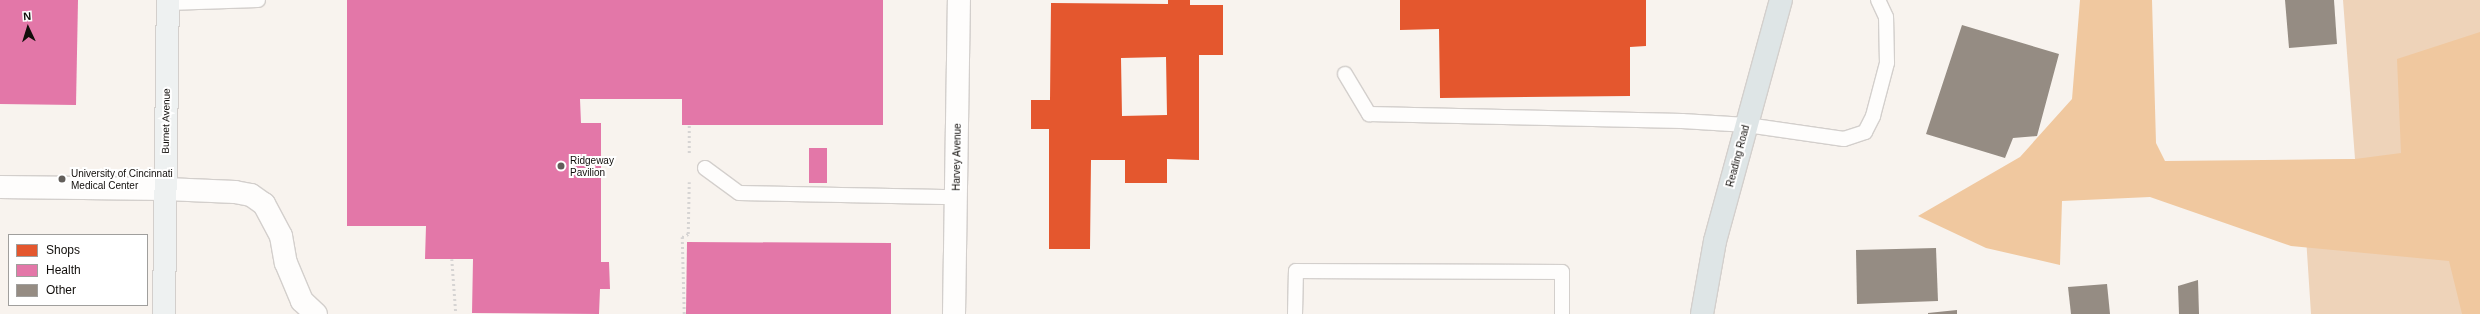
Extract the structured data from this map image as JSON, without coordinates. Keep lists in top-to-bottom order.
{
  "streets": {
    "main road": ["Reading Road"],
    "street": ["Burnet Avenue", "Harvey Avenue"]
  },
  "places": ["Ridgeway Pavilion", "University of Cincinnati Medical Center"],
  "legend": ["Shops", "Health", "Other"],
  "north": "top"
}
